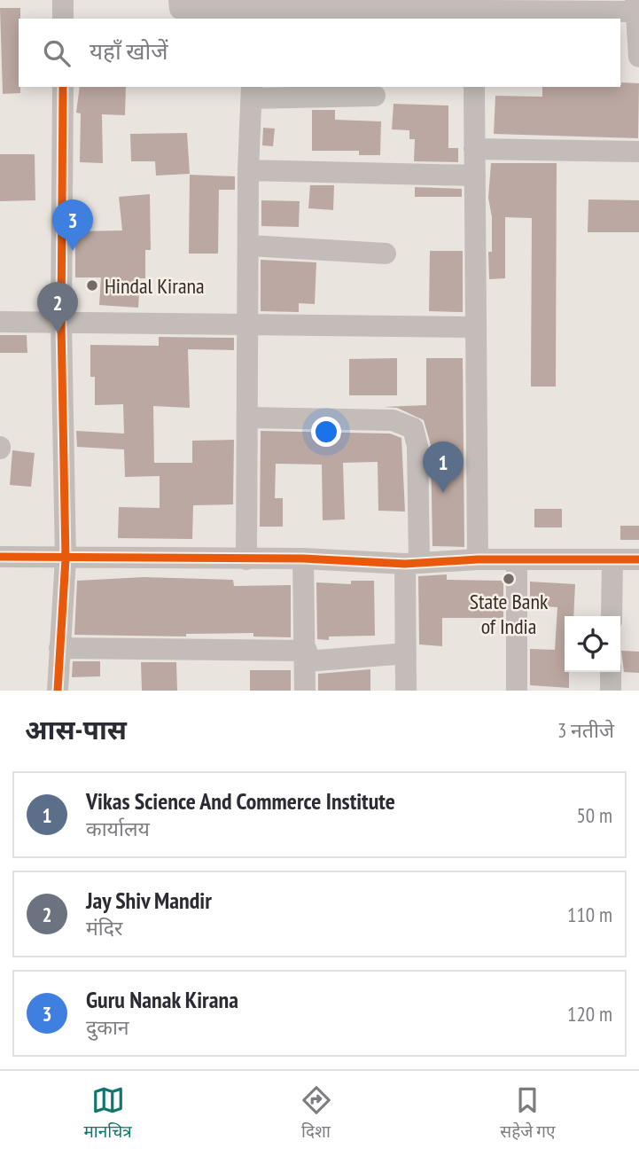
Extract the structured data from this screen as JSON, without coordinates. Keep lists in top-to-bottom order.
{
  "places": ["Hindal Kirana", "State Bank of India"],
  "page": {
    "search": "यहाँ खोजें",
    "pins": ["3", "2", "1"],
    "heading": ["आस-पास", "3 नतीजे"],
    "list": [
      {
        "mark": "1",
        "name": "Vikas Science And Commerce Institute",
        "note": "कार्यालय",
        "value": "50 m"
      },
      {
        "mark": "2",
        "name": "Jay Shiv Mandir",
        "note": "मंदिर",
        "value": "110 m"
      },
      {
        "mark": "3",
        "name": "Guru Nanak Kirana",
        "note": "दुकान",
        "value": "120 m"
      }
    ],
    "nav": ["मानचित्र", "दिशा", "सहेजे गए"]
  }
}
